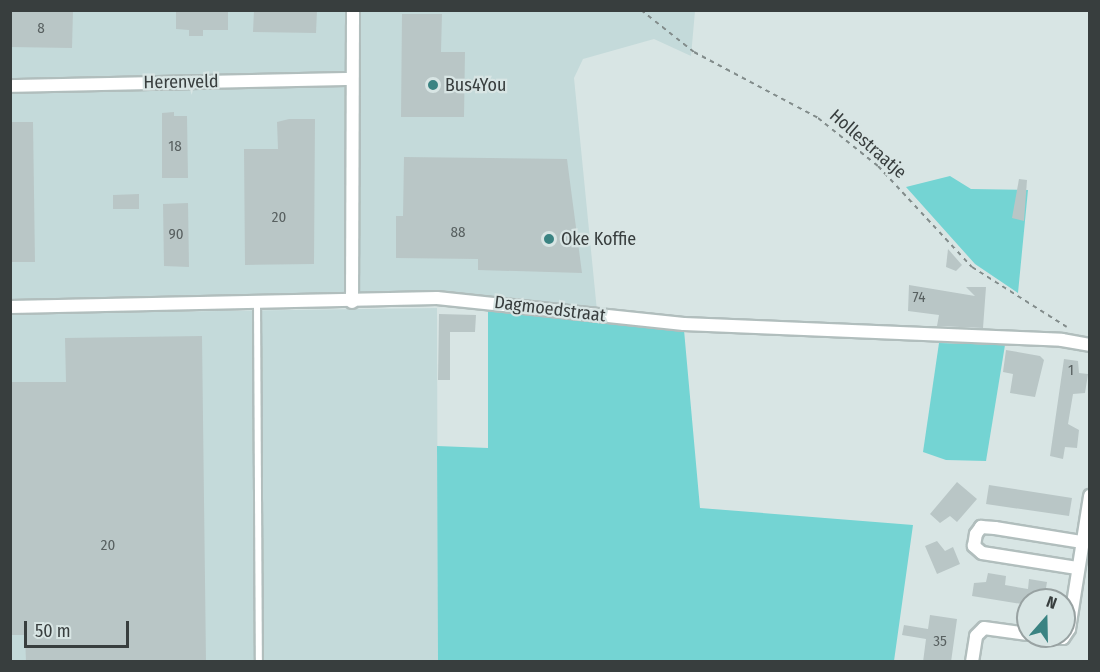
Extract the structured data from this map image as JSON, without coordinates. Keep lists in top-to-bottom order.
{
  "streets": {
    "street": ["Herenveld", "Dagmoedstraat"],
    "path": ["Hollestraatje"]
  },
  "places": ["Bus4You", "Oke Koffie"],
  "house_numbers": [
    "8",
    "18",
    "20",
    "88",
    "90",
    "74",
    "1",
    "20",
    "35"
  ],
  "scale_bar": "50 m",
  "north": "top"
}
